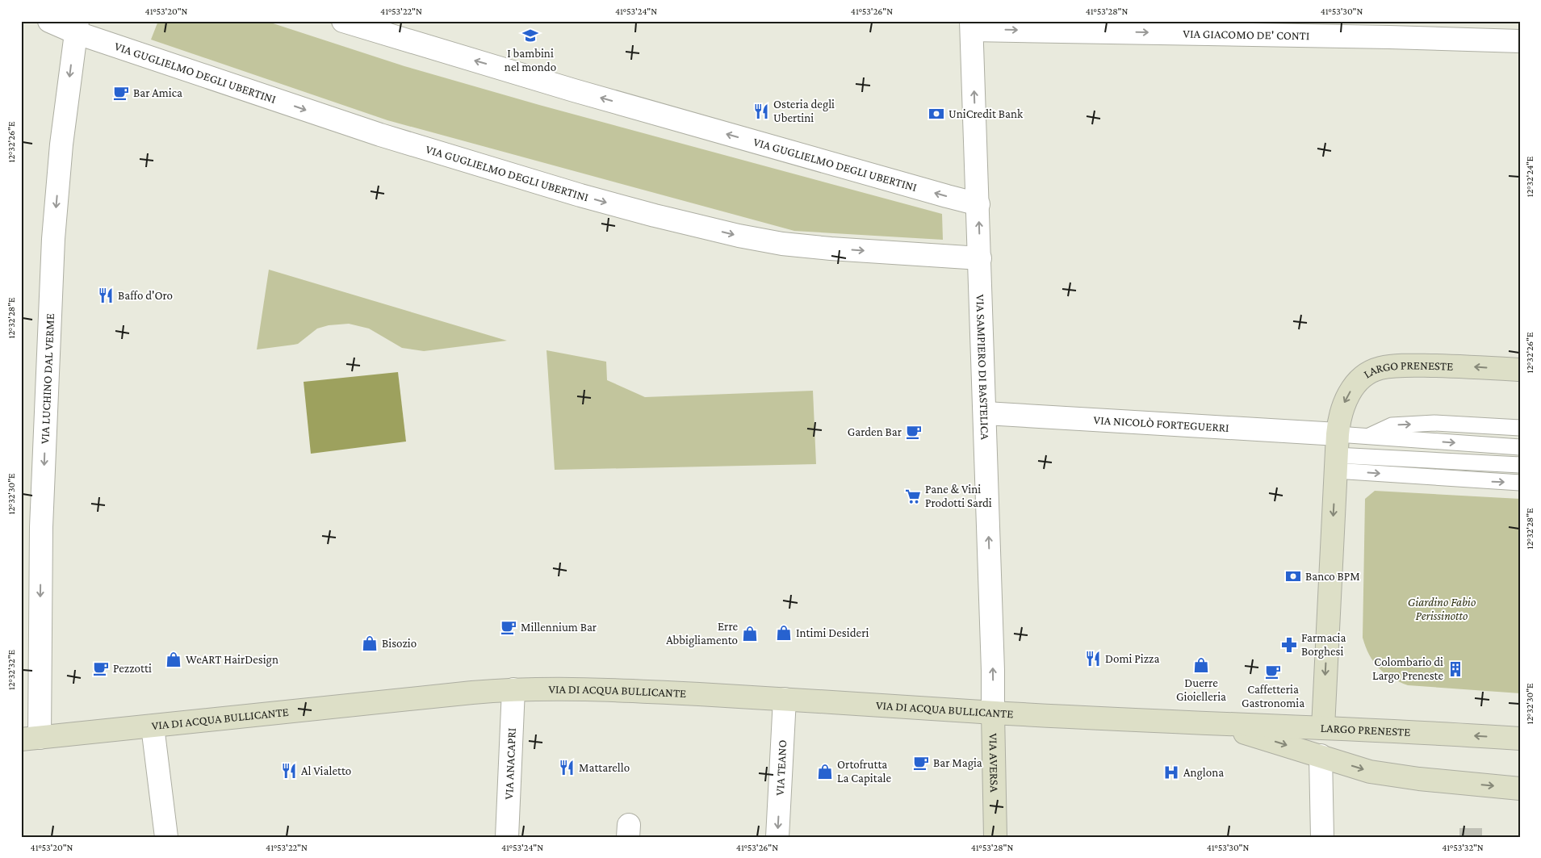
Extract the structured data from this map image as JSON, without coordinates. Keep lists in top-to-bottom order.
{
  "streets": {
    "main road": ["LARGO PRENESTE", "VIA DI ACQUA BULLICANTE", "VIA AVERSA"],
    "street": [
      "VIA GIACOMO DE' CONTI",
      "VIA GUGLIELMO DEGLI UBERTINI",
      "VIA SAMPIERO DI BASTELICA",
      "VIA LUCHINO DAL VERME",
      "VIA NICOLÒ FORTEGUERRI",
      "VIA ANACAPRI",
      "VIA TEANO"
    ]
  },
  "crossings": [
    ["VIA GIACOMO DE' CONTI", "VIA SAMPIERO DI BASTELICA"],
    ["VIA GUGLIELMO DEGLI UBERTINI", "VIA SAMPIERO DI BASTELICA"],
    ["VIA GUGLIELMO DEGLI UBERTINI", "VIA LUCHINO DAL VERME"],
    ["VIA SAMPIERO DI BASTELICA", "VIA NICOLÒ FORTEGUERRI"],
    ["VIA SAMPIERO DI BASTELICA", "VIA DI ACQUA BULLICANTE"],
    ["VIA SAMPIERO DI BASTELICA", "VIA AVERSA"],
    ["LARGO PRENESTE", "VIA NICOLÒ FORTEGUERRI"],
    ["LARGO PRENESTE", "VIA DI ACQUA BULLICANTE"],
    ["VIA LUCHINO DAL VERME", "VIA DI ACQUA BULLICANTE"],
    ["VIA DI ACQUA BULLICANTE", "VIA ANACAPRI"],
    ["VIA DI ACQUA BULLICANTE", "VIA AVERSA"],
    ["VIA DI ACQUA BULLICANTE", "VIA TEANO"]
  ],
  "one_way": [
    "VIA GIACOMO DE' CONTI",
    "VIA SAMPIERO DI BASTELICA",
    "VIA LUCHINO DAL VERME",
    "VIA TEANO"
  ],
  "parks": ["Giardino Fabio Perissinotto"],
  "places": {
    "school or university": ["I bambini nel mondo"],
    "cafe": [
      "Bar Amica",
      "Garden Bar",
      "Millennium Bar",
      "Pezzotti",
      "Caffetteria Gastronomia",
      "Bar Magia"
    ],
    "restaurant": [
      "Osteria degli Ubertini",
      "Baffo d'Oro",
      "Domi Pizza",
      "Mattarello",
      "Al Vialetto"
    ],
    "bank": ["UniCredit Bank", "Banco BPM"],
    "supermarket": ["Pane & Vini Prodotti Sardi"],
    "shop": [
      "Intimi Desideri",
      "Erre Abbigliamento",
      "Bisozio",
      "WeART HairDesign",
      "Duerre Gioielleria",
      "Ortofrutta La Capitale"
    ],
    "pharmacy": ["Farmacia Borghesi"],
    "building": ["Colombario di Largo Preneste"],
    "hospital": ["Anglona"]
  },
  "coordinates": [
    "41°53'20\"N",
    "41°53'22\"N",
    "41°53'24\"N",
    "41°53'26\"N",
    "41°53'28\"N",
    "41°53'30\"N",
    "12°32'26\"E",
    "12°32'24\"E",
    "12°32'28\"E",
    "12°32'30\"E",
    "12°32'32\"E",
    "41°53'32\"N"
  ]
}
